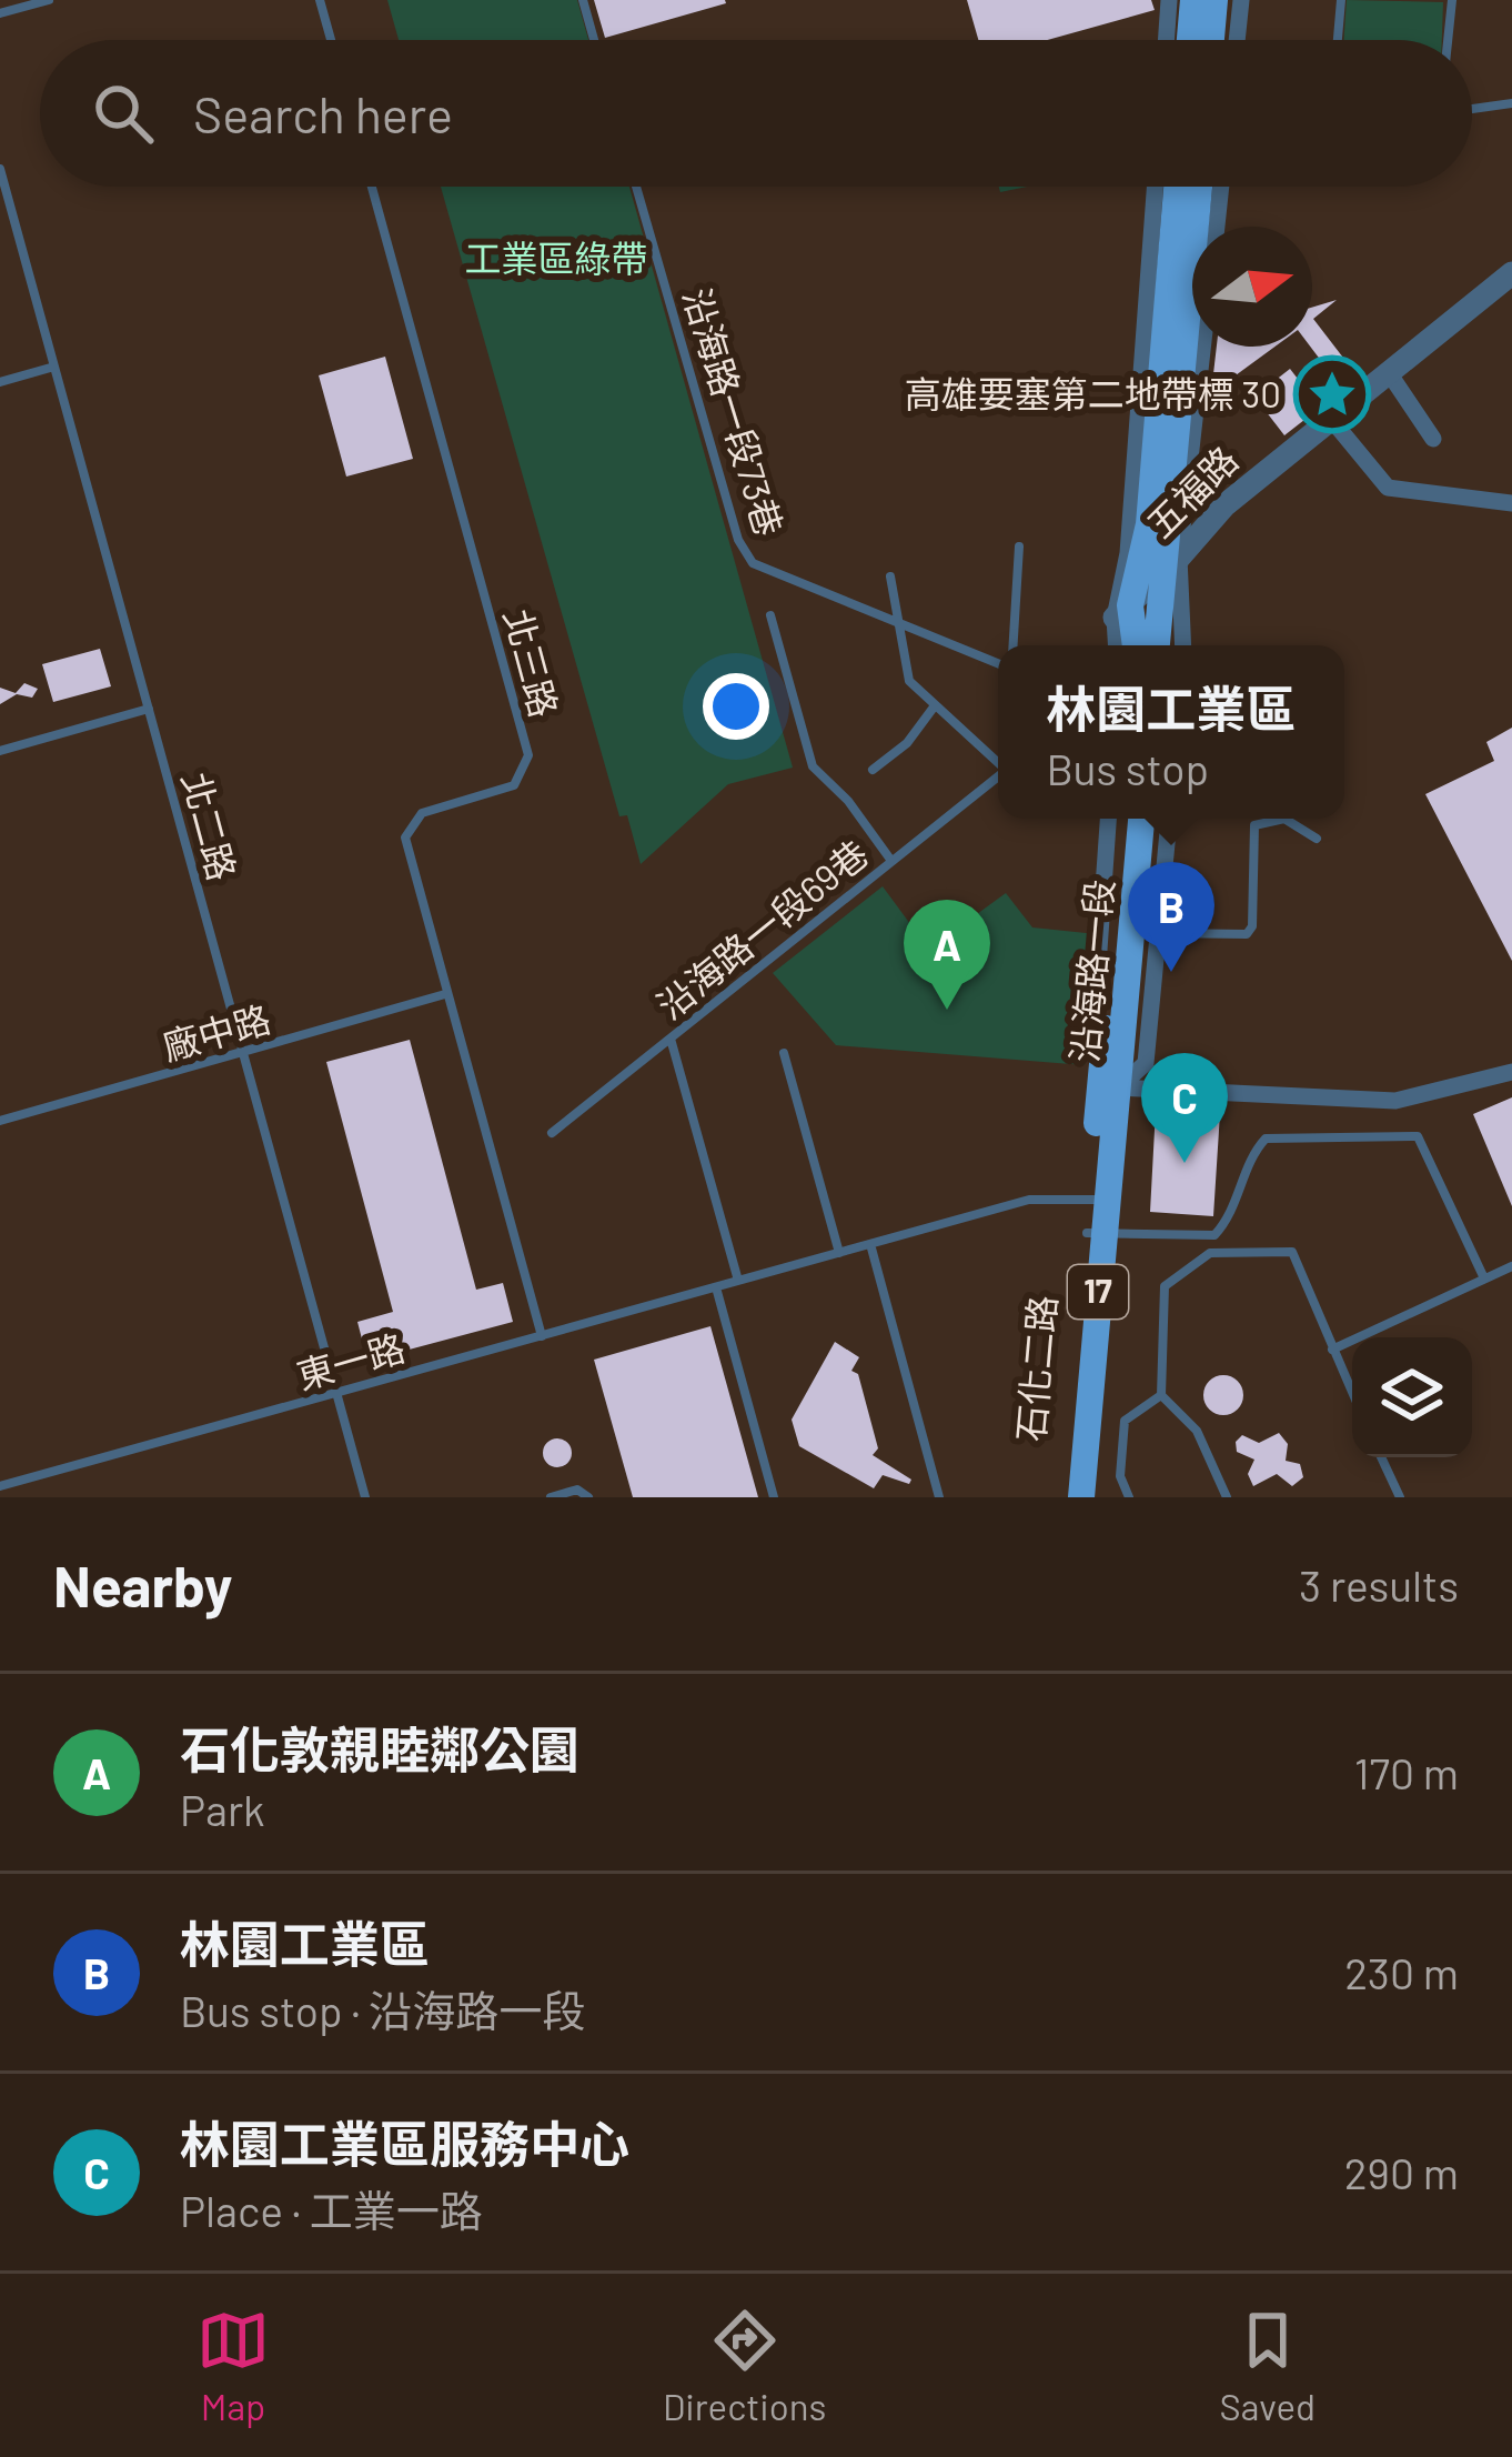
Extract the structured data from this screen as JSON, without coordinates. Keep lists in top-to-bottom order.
{
  "streets": {
    "main road": ["沿海路一段", "17", "石化二路"],
    "street": ["五福路"],
    "lane": [
      "沿海路一段73巷",
      "北三路",
      "北二路",
      "沿海路一段69巷",
      "廠中路",
      "東一路"
    ]
  },
  "crossings": [
    ["北三路", "廠中路"],
    ["北三路", "東一路"],
    ["北二路", "廠中路"],
    ["北二路", "東一路"],
    ["沿海路一段", "石化二路"],
    ["東一路", "石化二路"]
  ],
  "parks": ["工業區綠帶"],
  "places": {
    "place": ["高雄要塞第二地帶標 30"]
  },
  "north": "right",
  "page": {
    "search": "Search here",
    "popup": ["林園工業區", "Bus stop"],
    "pins": ["B", "A", "C"],
    "heading": ["Nearby", "3 results"],
    "list": [
      {
        "mark": "A",
        "name": "石化敦親睦鄰公園",
        "note": "Park",
        "value": "170 m"
      },
      {
        "mark": "B",
        "name": "林園工業區",
        "note": "Bus stop · 沿海路一段",
        "value": "230 m"
      },
      {
        "mark": "C",
        "name": "林園工業區服務中心",
        "note": "Place · 工業一路",
        "value": "290 m"
      }
    ],
    "nav": ["Map", "Directions", "Saved"]
  }
}
